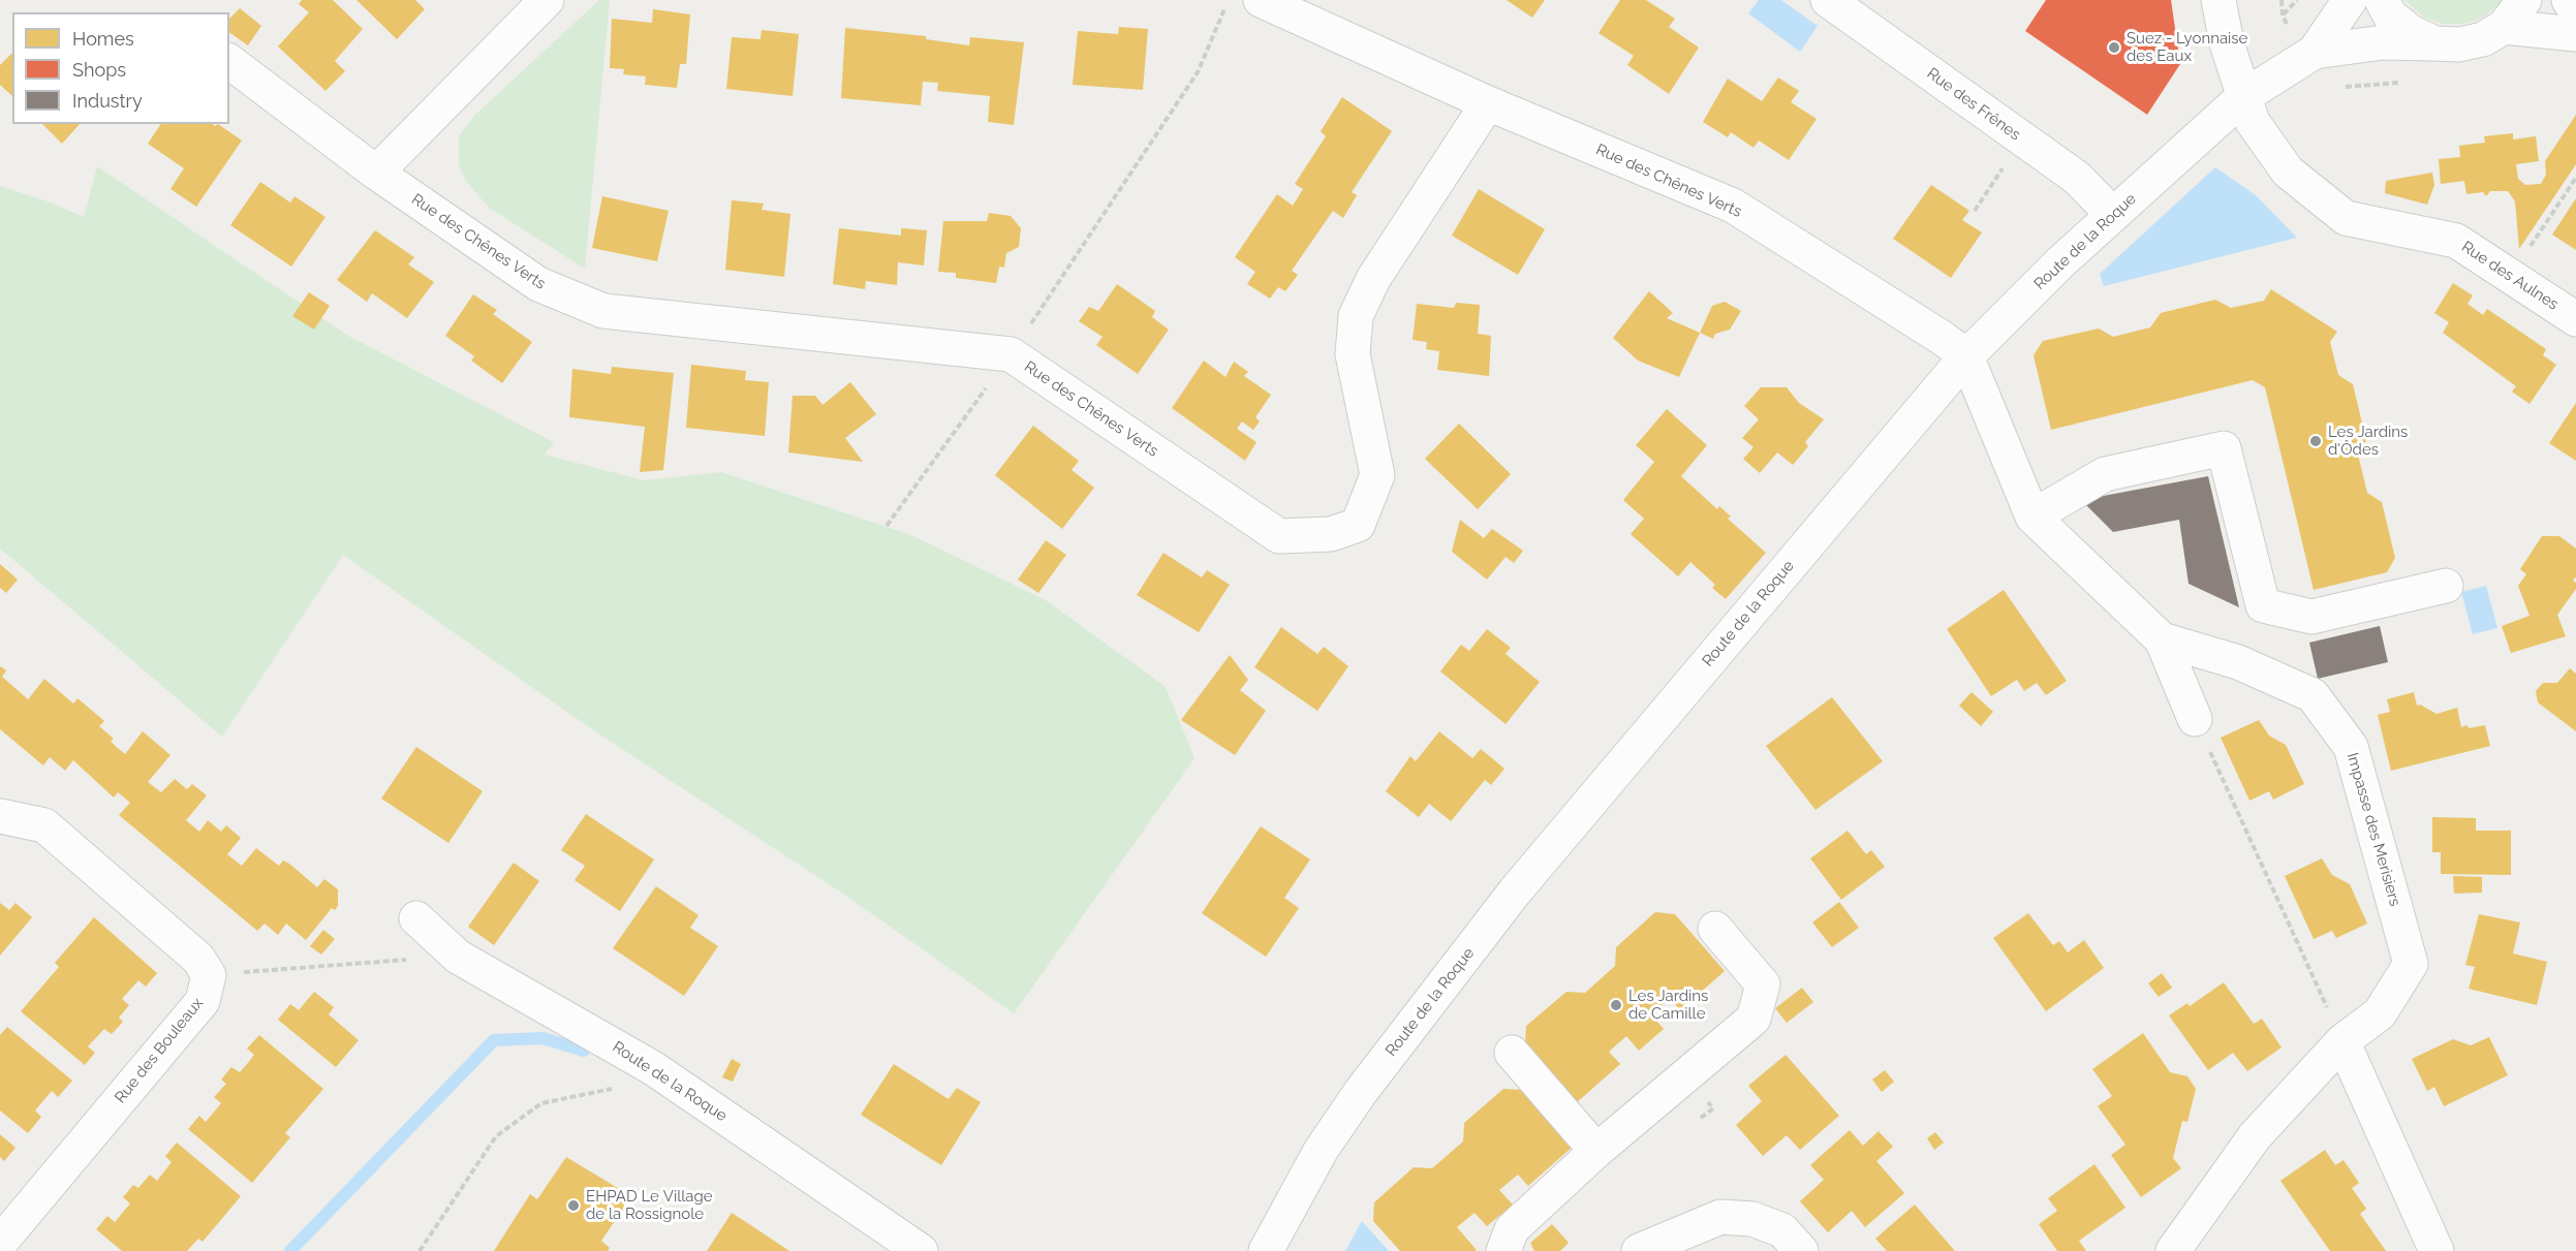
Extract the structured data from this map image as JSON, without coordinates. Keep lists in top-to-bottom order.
{
  "streets": {
    "street": [
      "Rue des Frênes",
      "Rue des Chênes Verts",
      "Route de la Roque",
      "Rue des Aulnes",
      "Impasse des Merisiers",
      "Rue des Bouleaux"
    ]
  },
  "crossings": [
    ["Rue des Frênes", "Route de la Roque"],
    ["Rue des Chênes Verts", "Route de la Roque"],
    ["Rue des Chênes Verts", "Impasse des Merisiers"],
    ["Route de la Roque", "Rue des Aulnes"],
    ["Route de la Roque", "Impasse des Merisiers"]
  ],
  "places": [
    "Suez - Lyonnaise des Eaux",
    "Les Jardins d'Ôdes",
    "Les Jardins de Camille",
    "EHPAD Le Village de la Rossignole"
  ],
  "legend": ["Homes", "Shops", "Industry"]
}
